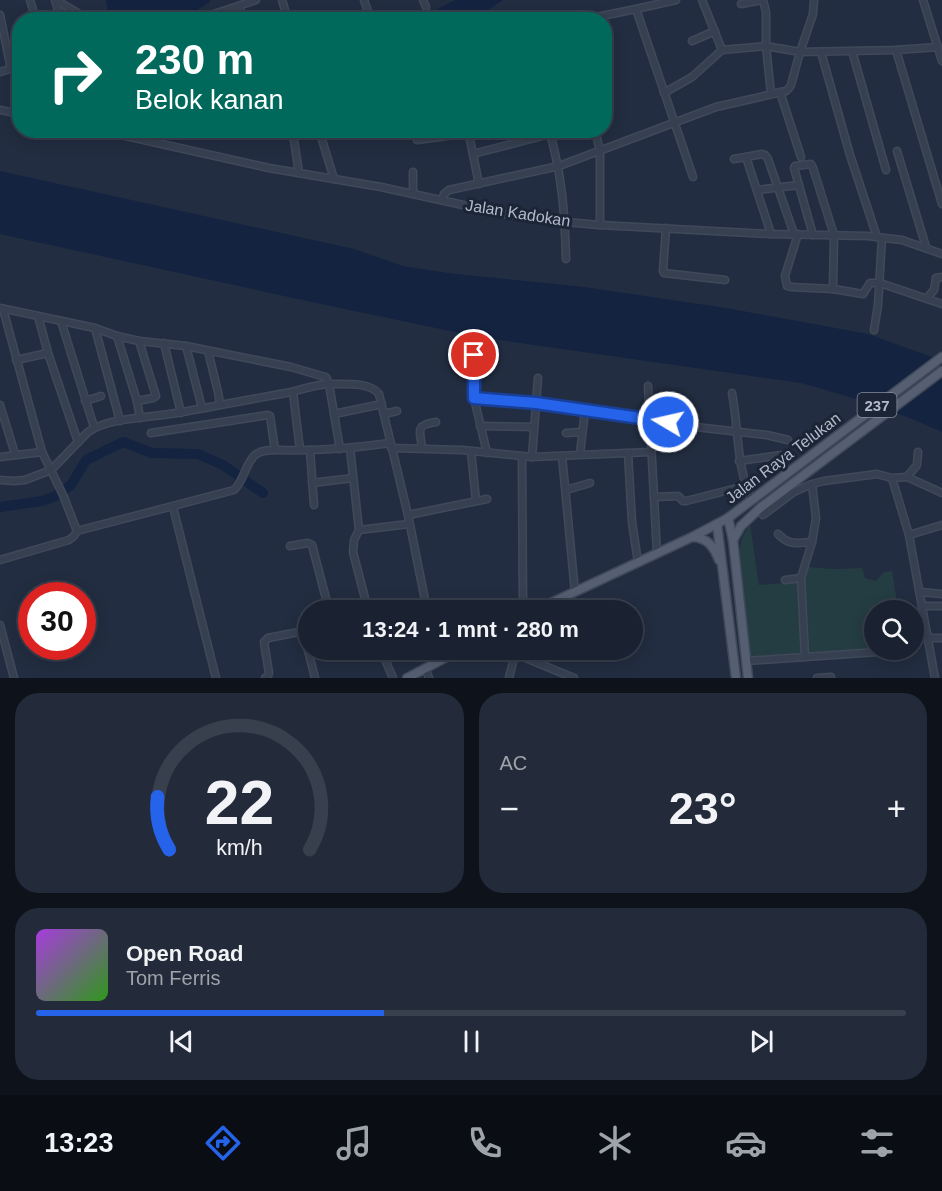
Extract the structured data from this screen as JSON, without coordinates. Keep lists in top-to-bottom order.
{
  "streets": {
    "main road": ["237", "Jalan Raya Telukan"],
    "street": ["Jalan Kadokan"]
  },
  "page": {
    "turn": ["230 m", "Belok kanan"],
    "limit": "30",
    "trip": "13:24 · 1 mnt · 280 m",
    "tile": "AC",
    "heat": ["−", "23°", "+"],
    "song": ["Open Road", "Tom Ferris"],
    "tabs": "13:23",
    "gauge": ["22", "km/h"]
  }
}
